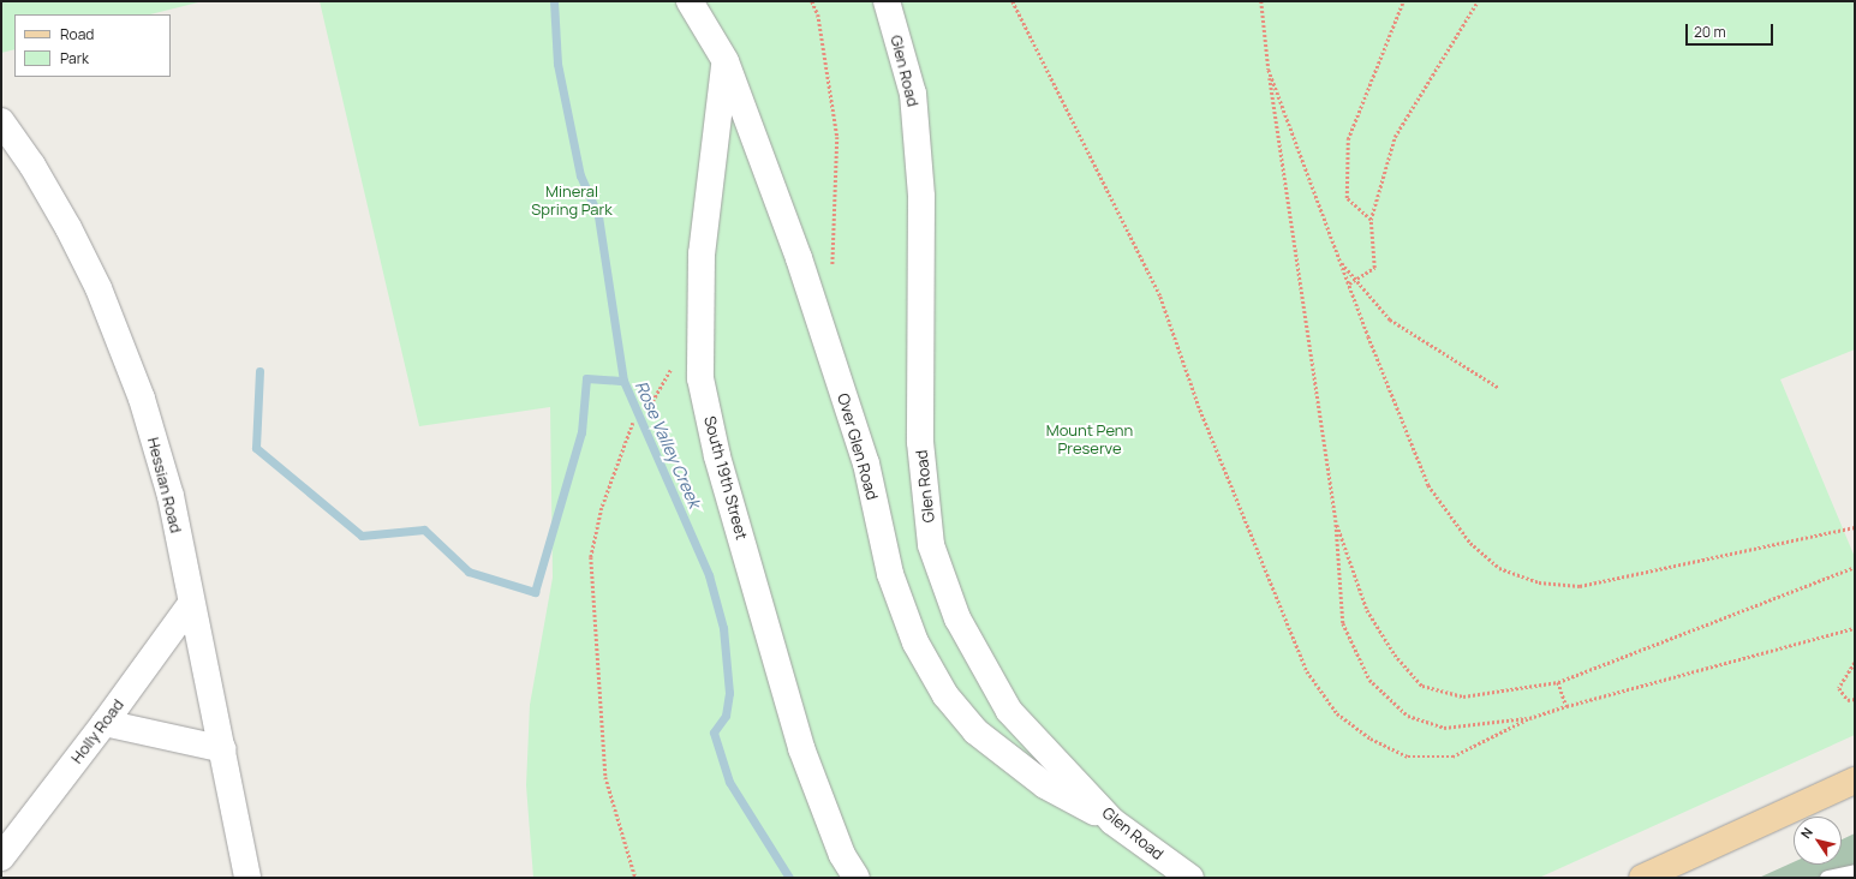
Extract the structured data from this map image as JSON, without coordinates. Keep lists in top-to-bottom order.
{
  "streets": {
    "street": [
      "Glen Road",
      "Over Glen Road",
      "South 19th Street",
      "Hessian Road",
      "Holly Road"
    ]
  },
  "crossings": [
    ["Glen Road", "Over Glen Road"],
    ["Over Glen Road", "South 19th Street"],
    ["Hessian Road", "Holly Road"]
  ],
  "water": ["Rose Valley Creek"],
  "parks": ["Mineral Spring Park", "Mount Penn Preserve"],
  "legend": ["Road", "Park"],
  "scale_bar": "20 m",
  "north": "top left"
}
